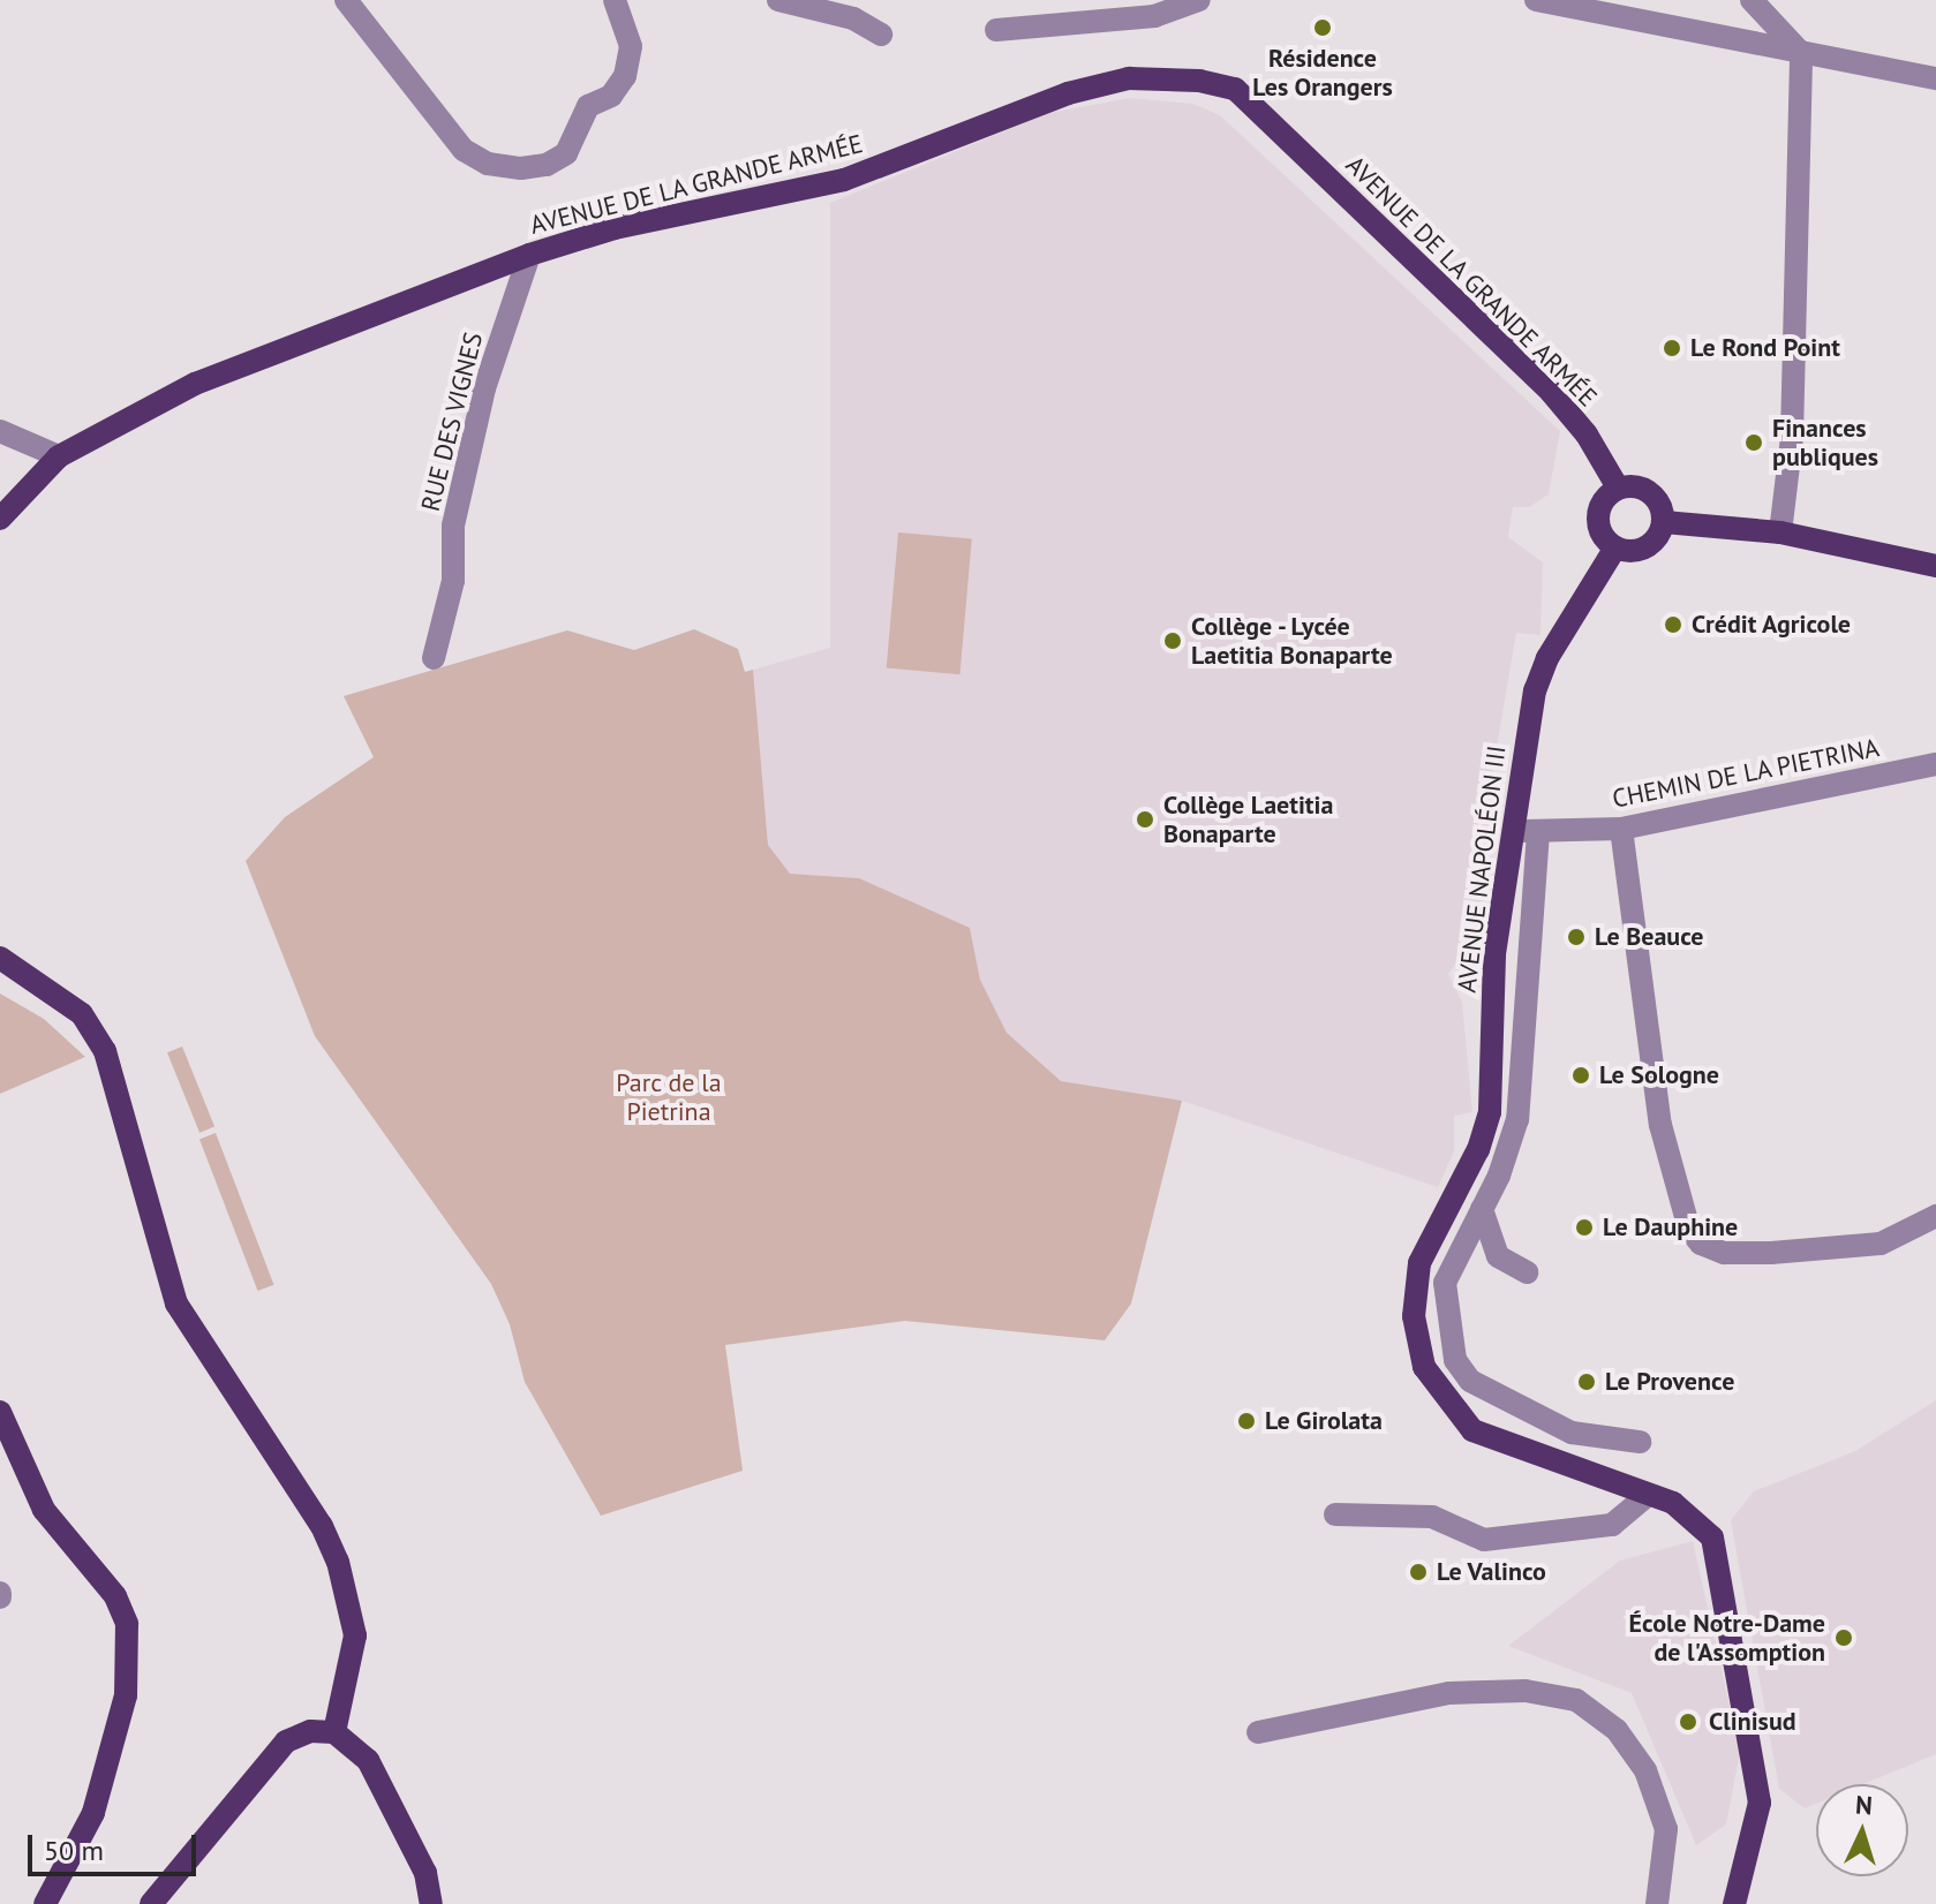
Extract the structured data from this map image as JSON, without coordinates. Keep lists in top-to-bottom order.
{
  "streets": {
    "main road": ["AVENUE DE LA GRANDE ARMÉE", "AVENUE NAPOLÉON III"],
    "street": ["RUE DES VIGNES", "CHEMIN DE LA PIETRINA"]
  },
  "crossings": [
    ["AVENUE DE LA GRANDE ARMÉE", "RUE DES VIGNES"],
    ["AVENUE DE LA GRANDE ARMÉE", "AVENUE NAPOLÉON III"],
    ["CHEMIN DE LA PIETRINA", "AVENUE NAPOLÉON III"]
  ],
  "parks": ["Parc de la Pietrina"],
  "places": [
    "Résidence Les Orangers",
    "Le Rond Point",
    "Finances publiques",
    "Crédit Agricole",
    "Collège - Lycée Laetitia Bonaparte",
    "Collège Laetitia Bonaparte",
    "Le Beauce",
    "Le Sologne",
    "Le Dauphine",
    "Le Provence",
    "Le Girolata",
    "Le Valinco",
    "École Notre-Dame de l'Assomption",
    "Clinisud"
  ],
  "scale_bar": "50 m",
  "north": "top"
}
